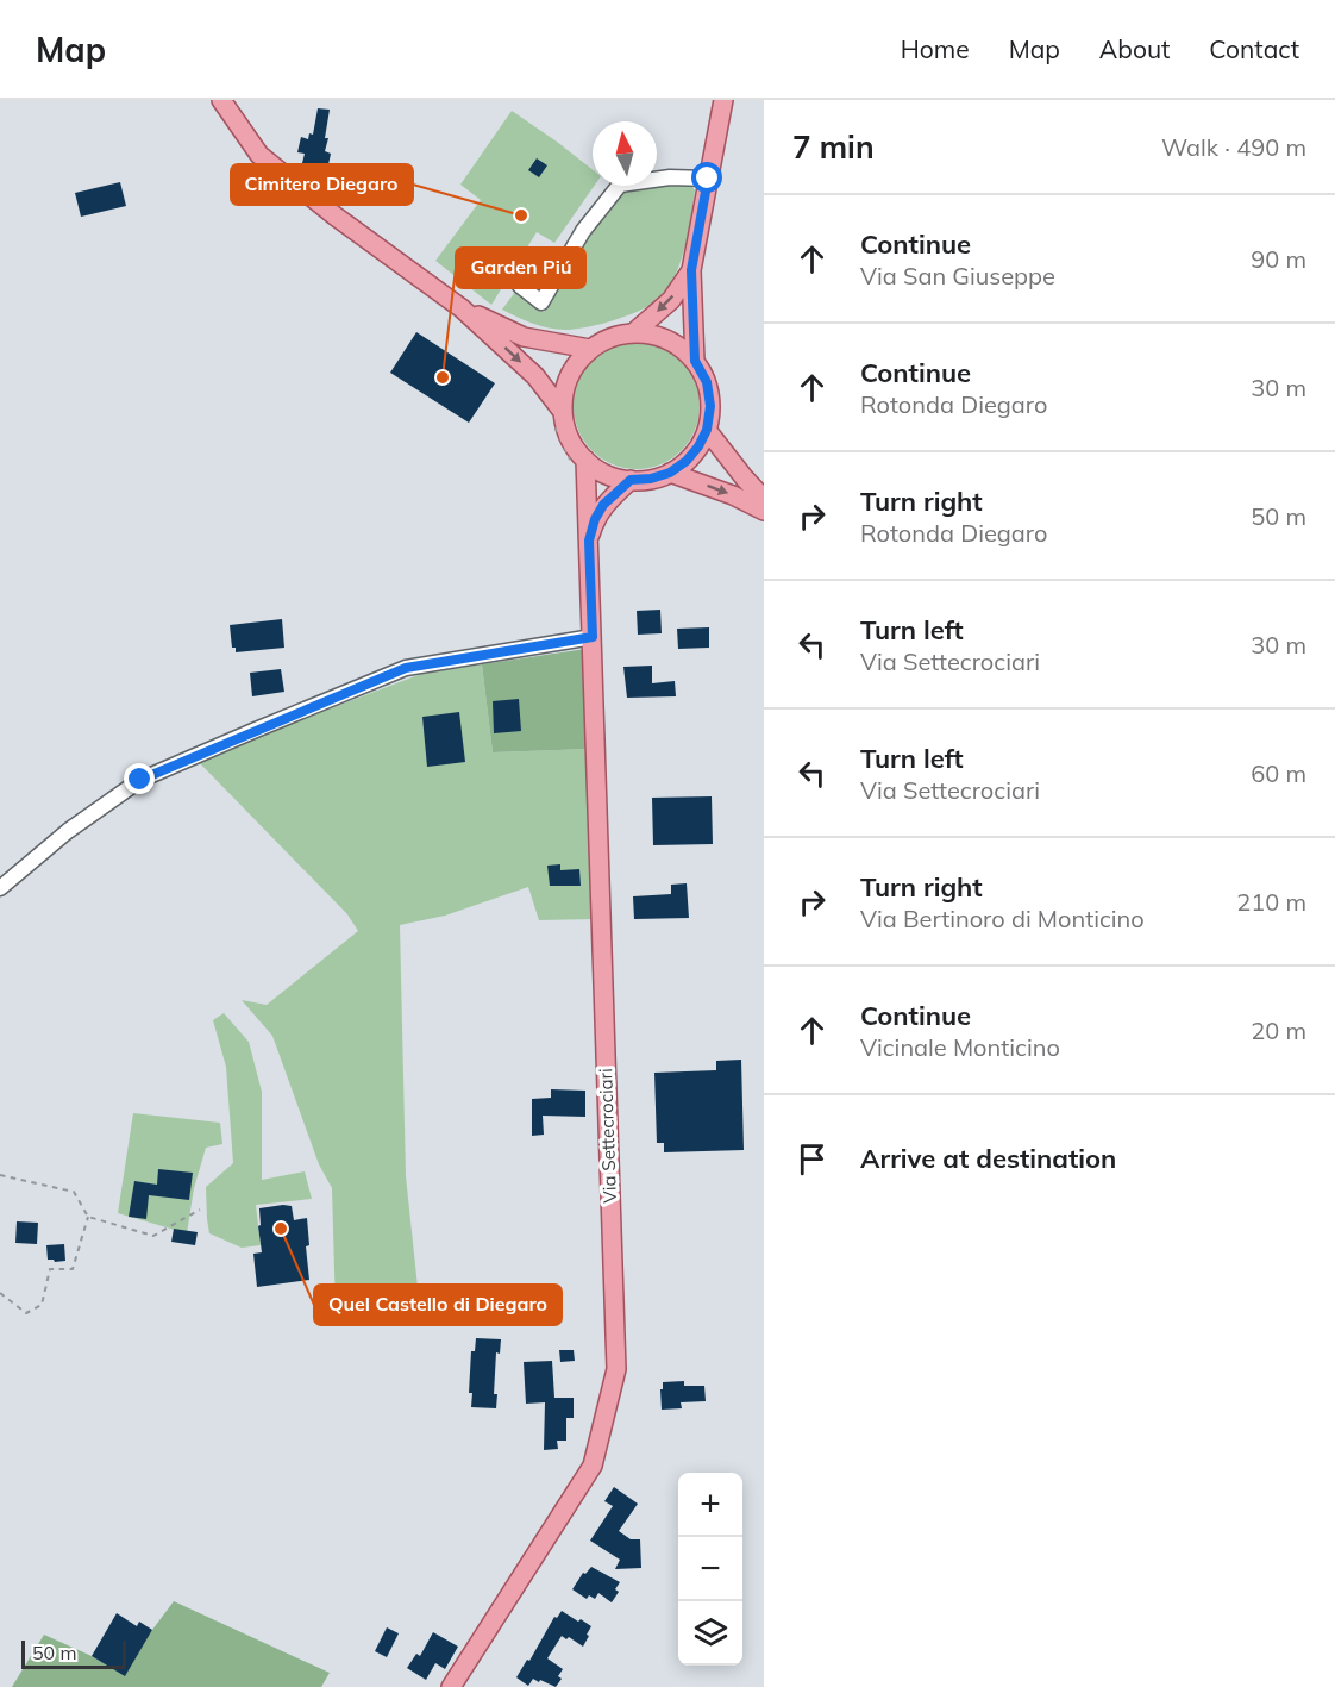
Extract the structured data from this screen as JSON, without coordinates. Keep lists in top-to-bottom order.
{
  "streets": {
    "main road": ["Via Settecrociari"]
  },
  "places": ["Cimitero Diegaro", "Garden Piú", "Quel Castello di Diegaro"],
  "scale_bar": "50 m",
  "north": "top",
  "page": {
    "header": "Map",
    "nav": [
      "Home",
      "Map",
      "About",
      "Contact"
    ],
    "heading": ["7 min", "Walk · 490 m"],
    "list": [
      ["Continue", "Via San Giuseppe", "90 m"],
      ["Continue", "Rotonda Diegaro", "30 m"],
      ["Turn right", "Rotonda Diegaro", "50 m"],
      ["Turn left", "Via Settecrociari", "30 m"],
      ["Turn left", "Via Settecrociari", "60 m"],
      ["Turn right", "Via Bertinoro di Monticino", "210 m"],
      ["Continue", "Vicinale Monticino", "20 m"],
      "Arrive at destination"
    ],
    "map_buttons": ["+", "−"],
    "scale": "50 m"
  }
}
